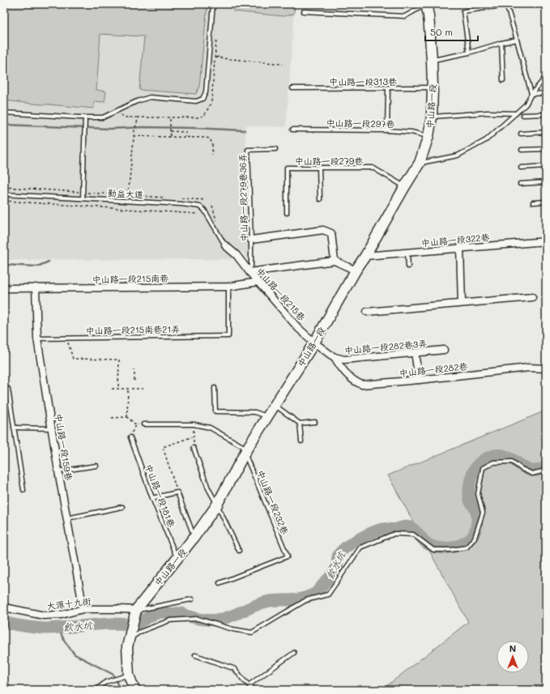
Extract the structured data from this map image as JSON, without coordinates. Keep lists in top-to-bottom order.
{
  "streets": {
    "main road": ["中山路一段"],
    "street": [
      "中山路一段322巷",
      "中山路一段215南巷",
      "中山路一段215巷",
      "中山路一段282巷3弄",
      "中山路一段282巷",
      "中山路一段159巷",
      "大源十九街"
    ],
    "lane": [
      "中山路一段313巷",
      "中山路一段297巷",
      "中山路一段279巷",
      "勤益大道",
      "中山路一段279巷36弄",
      "中山路一段215南巷21弄",
      "中山路一段181巷",
      "中山路一段232巷"
    ]
  },
  "crossings": [
    ["中山路一段313巷", "中山路一段"],
    ["中山路一段", "中山路一段297巷"],
    ["中山路一段", "中山路一段279巷"],
    ["中山路一段", "中山路一段322巷"],
    ["中山路一段", "中山路一段215巷"],
    ["中山路一段", "中山路一段282巷3弄"],
    ["中山路一段", "中山路一段181巷"],
    ["中山路一段", "中山路一段232巷"],
    ["中山路一段", "大源十九街"],
    ["勤益大道", "中山路一段215巷"],
    ["中山路一段279巷36弄", "中山路一段215巷"],
    ["中山路一段215南巷", "中山路一段215巷"],
    ["中山路一段215南巷", "中山路一段215南巷21弄"],
    ["中山路一段215南巷", "中山路一段159巷"],
    ["中山路一段215巷", "中山路一段282巷3弄"],
    ["中山路一段215南巷21弄", "中山路一段159巷"],
    ["中山路一段282巷3弄", "中山路一段282巷"],
    ["中山路一段159巷", "大源十九街"]
  ],
  "water": ["飲水坑"],
  "scale_bar": "50 m",
  "north": "top"
}
